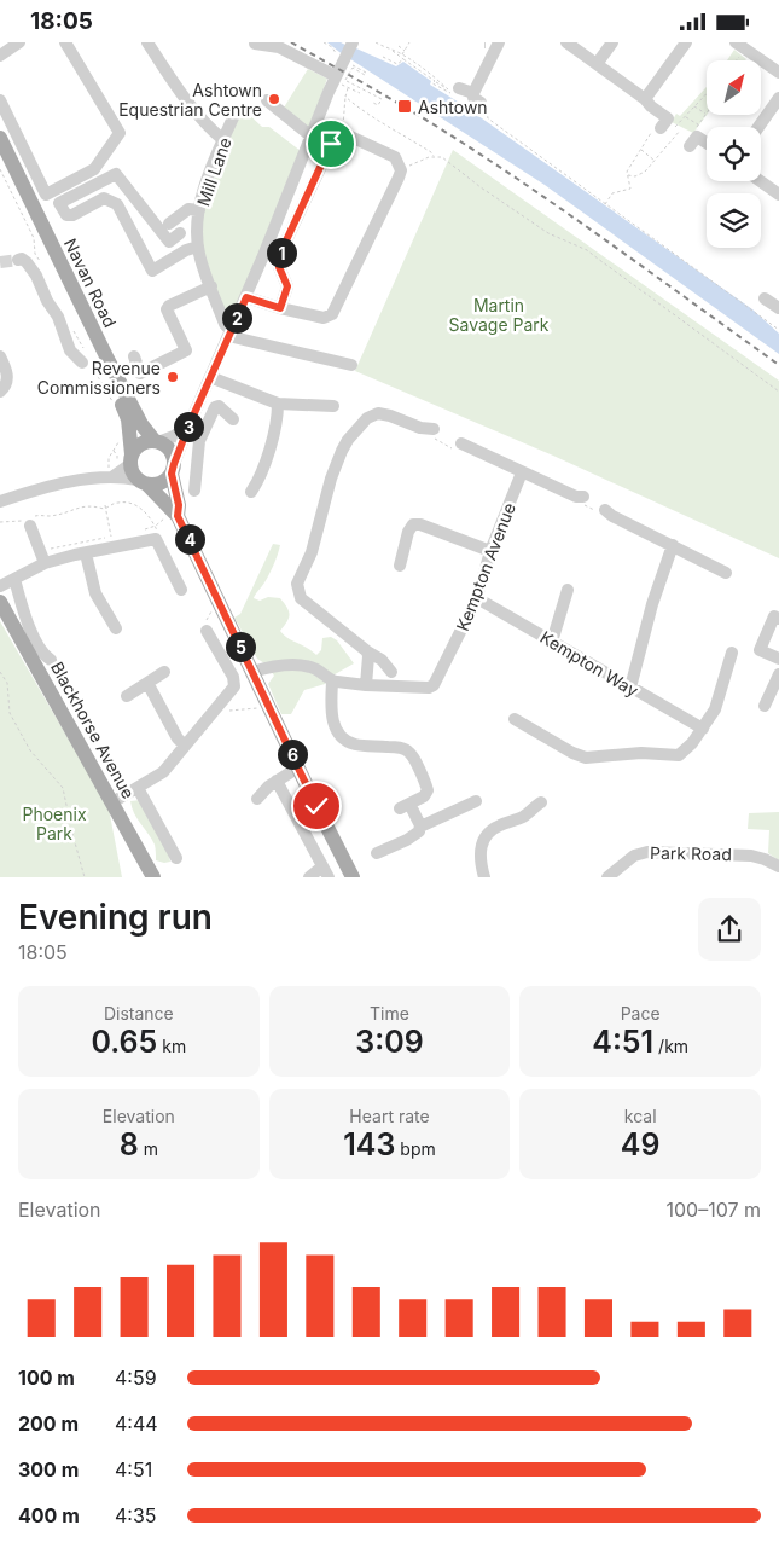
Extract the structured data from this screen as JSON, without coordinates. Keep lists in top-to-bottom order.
{
  "streets": {
    "main road": ["Navan Road", "Blackhorse Avenue"],
    "street": [
      "Mill Lane",
      "Kempton Avenue",
      "Kempton Way",
      "Park Road"
    ]
  },
  "crossings": [
    ["Kempton Avenue", "Kempton Way"]
  ],
  "parks": ["Martin Savage Park", "Phoenix Park"],
  "places": {
    "other": ["Ashtown Equestrian Centre", "Revenue Commissioners"],
    "transit": ["Ashtown"]
  },
  "north": "top right",
  "page": {
    "status": "18:05",
    "pins": [
      "1",
      "2",
      "3",
      "4",
      "5",
      "6"
    ],
    "heading": ["Evening run", "18:05"],
    "stats": [
      ["Distance", "0.65 km"],
      ["Time", "3:09"],
      ["Pace", "4:51 /km"],
      ["Elevation", "8 m"],
      ["Heart rate", "143 bpm"],
      ["kcal", "49"]
    ],
    "chart": ["Elevation", "100–107 m"],
    "list": [
      {
        "name": "100 m",
        "note": "4:59"
      },
      {
        "name": "200 m",
        "note": "4:44"
      },
      {
        "name": "300 m",
        "note": "4:51"
      },
      {
        "name": "400 m",
        "note": "4:35"
      }
    ]
  }
}
